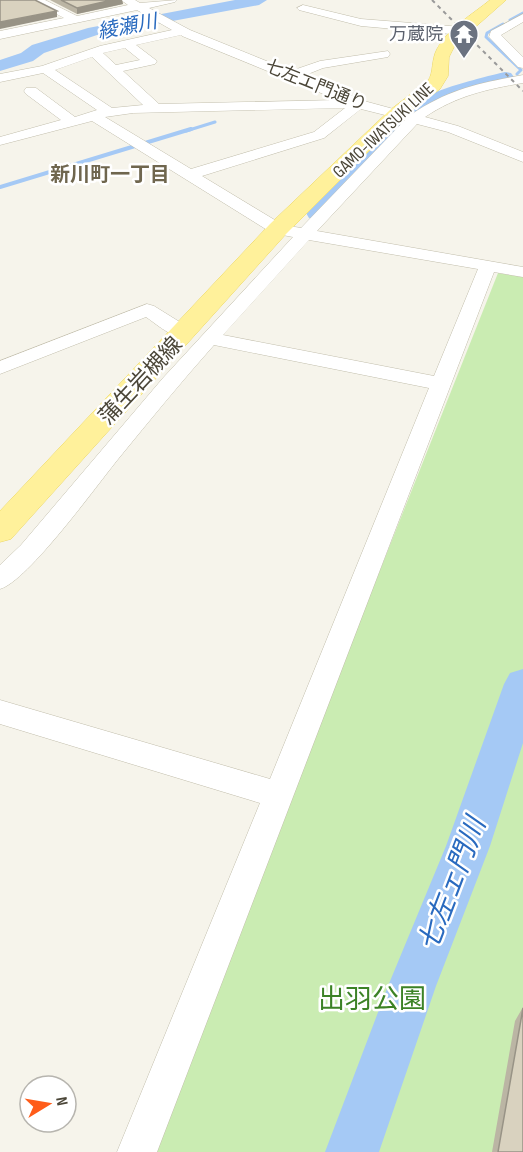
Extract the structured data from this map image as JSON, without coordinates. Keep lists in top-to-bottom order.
{
  "streets": {
    "main road": ["GAMO-IWATSUKI LINE", "蒲生岩槻線"],
    "street": ["七左エ門通り"]
  },
  "crossings": [
    ["七左エ門通り", "GAMO-IWATSUKI LINE"],
    ["GAMO-IWATSUKI LINE", "蒲生岩槻線"]
  ],
  "districts": ["新川町一丁目"],
  "water": ["綾瀬川", "七左ェ門川"],
  "parks": ["出羽公園"],
  "places": {
    "temple": ["万蔵院"]
  },
  "north": "right"
}
